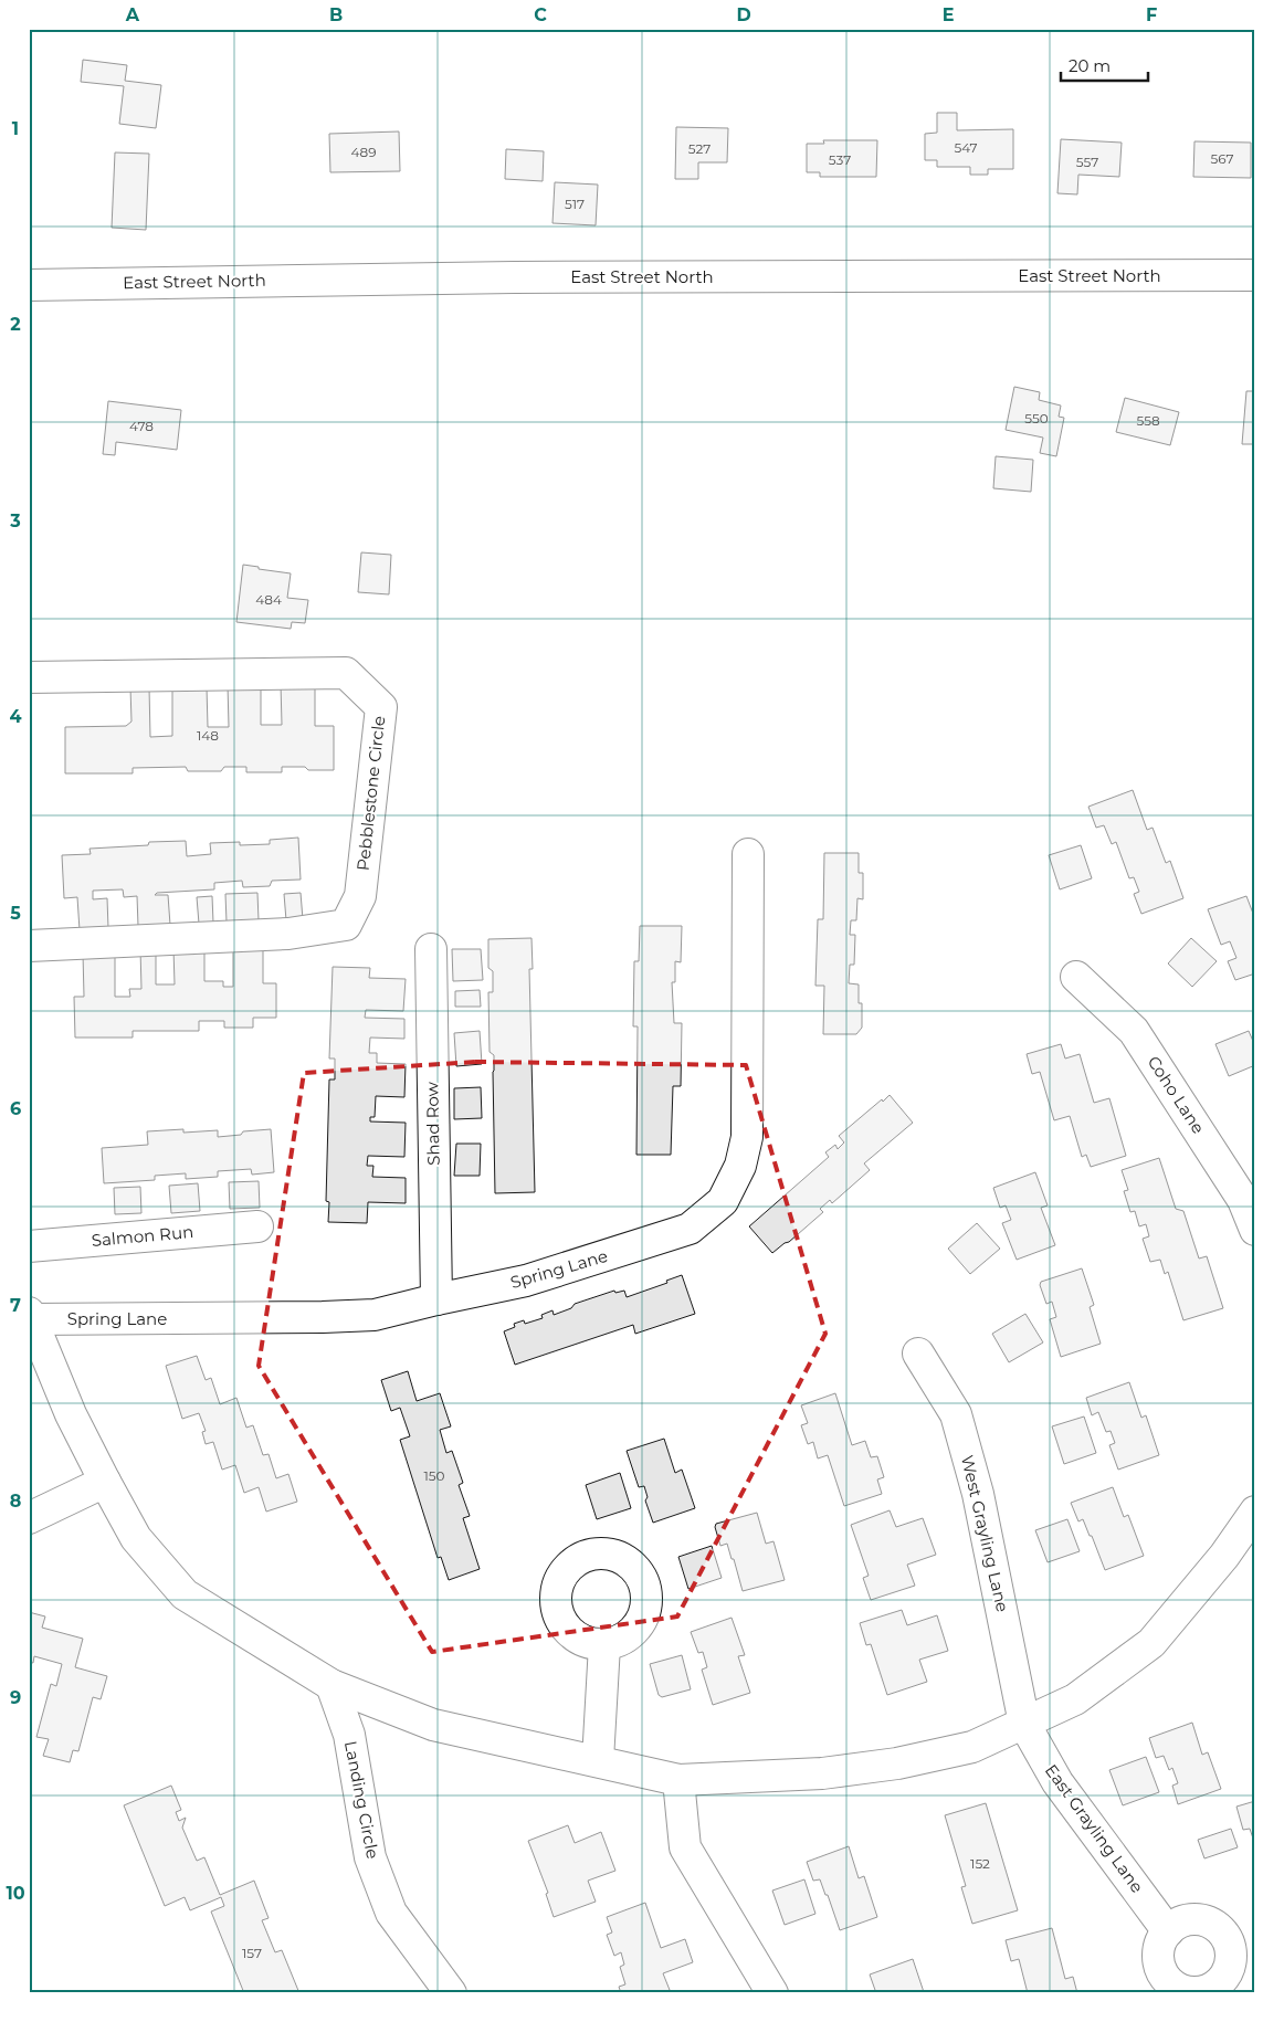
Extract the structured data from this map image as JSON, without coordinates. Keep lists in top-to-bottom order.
{
  "streets": {
    "street": [
      "East Street North",
      "Pebblestone Circle",
      "Coho Lane",
      "Shad Row",
      "Salmon Run",
      "Spring Lane",
      "West Grayling Lane",
      "Landing Circle",
      "East Grayling Lane"
    ]
  },
  "crossings": [
    ["Shad Row", "Spring Lane"],
    ["West Grayling Lane", "East Grayling Lane"]
  ],
  "house_numbers": [
    "547",
    "527",
    "489",
    "567",
    "537",
    "557",
    "517",
    "550",
    "558",
    "478",
    "484",
    "148",
    "150",
    "152",
    "157"
  ],
  "scale_bar": "20 m",
  "grid": {
    "columns": [
      "A",
      "B",
      "C",
      "D",
      "E",
      "F"
    ],
    "rows": [
      "1",
      "2",
      "3",
      "4",
      "5",
      "6",
      "7",
      "8",
      "9",
      "10"
    ]
  }
}
